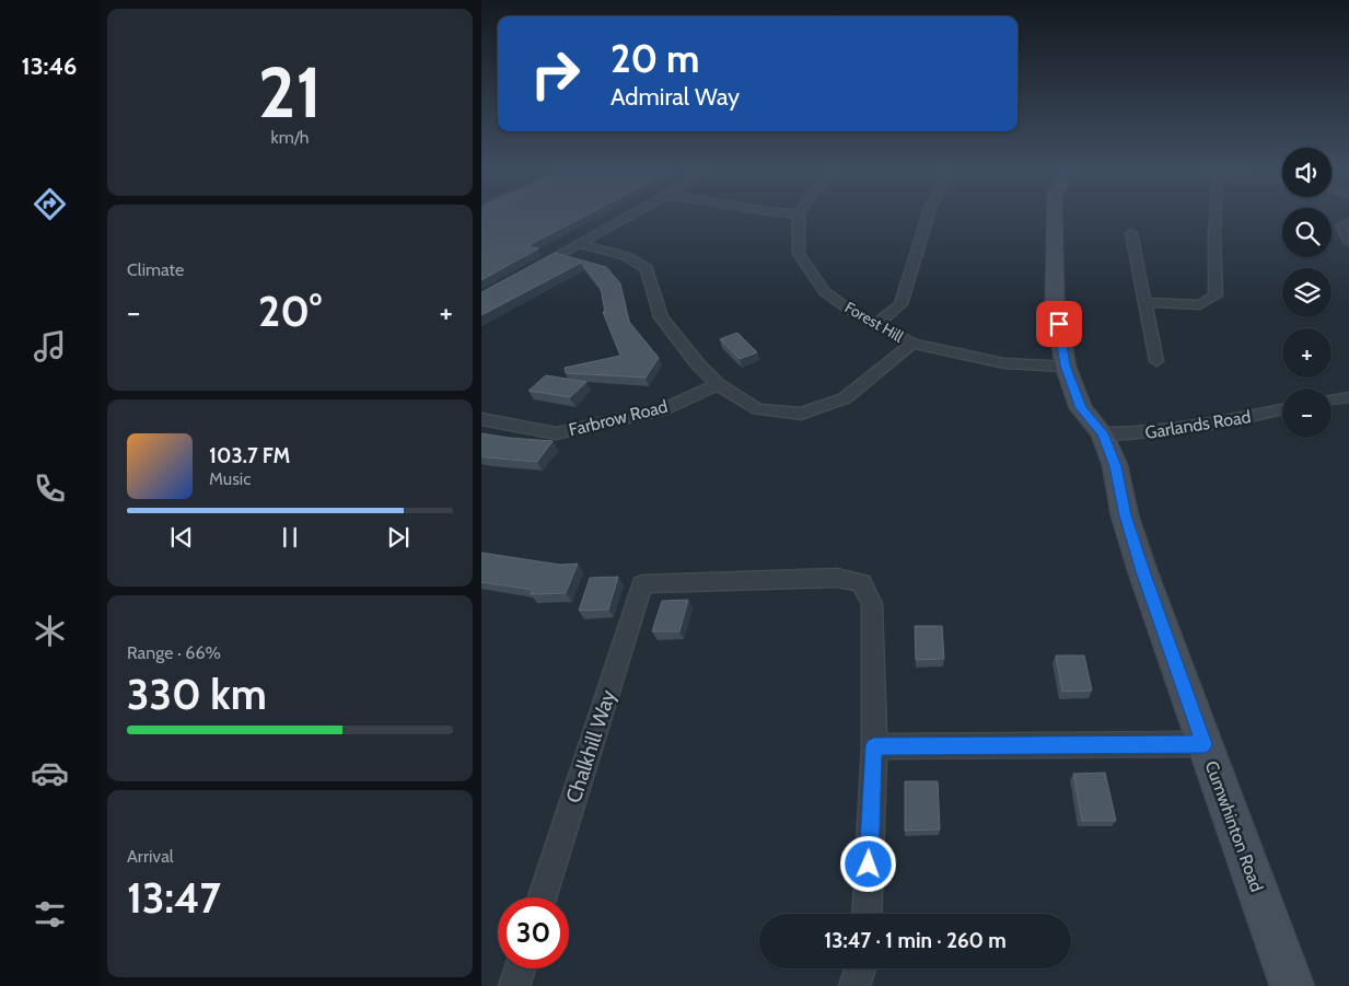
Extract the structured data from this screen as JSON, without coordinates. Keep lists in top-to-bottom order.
{
  "streets": {
    "street": [
      "Forest Hill",
      "Farbrow Road",
      "Garlands Road",
      "Chalkhill Way",
      "Cumwhinton Road"
    ]
  },
  "crossings": [
    ["Forest Hill", "Cumwhinton Road"],
    ["Garlands Road", "Cumwhinton Road"]
  ],
  "page": {
    "tabs": "13:46",
    "tile": [
      ["21", "km/h"],
      "Climate",
      ["Range · 66%", "330 km"],
      ["Arrival", "13:47"]
    ],
    "turn": ["20 m", "Admiral Way"],
    "map_buttons": ["+", "−"],
    "heat": ["−", "20°", "+"],
    "song": ["103.7 FM", "Music"],
    "limit": "30",
    "trip": "13:47 · 1 min · 260 m"
  }
}
